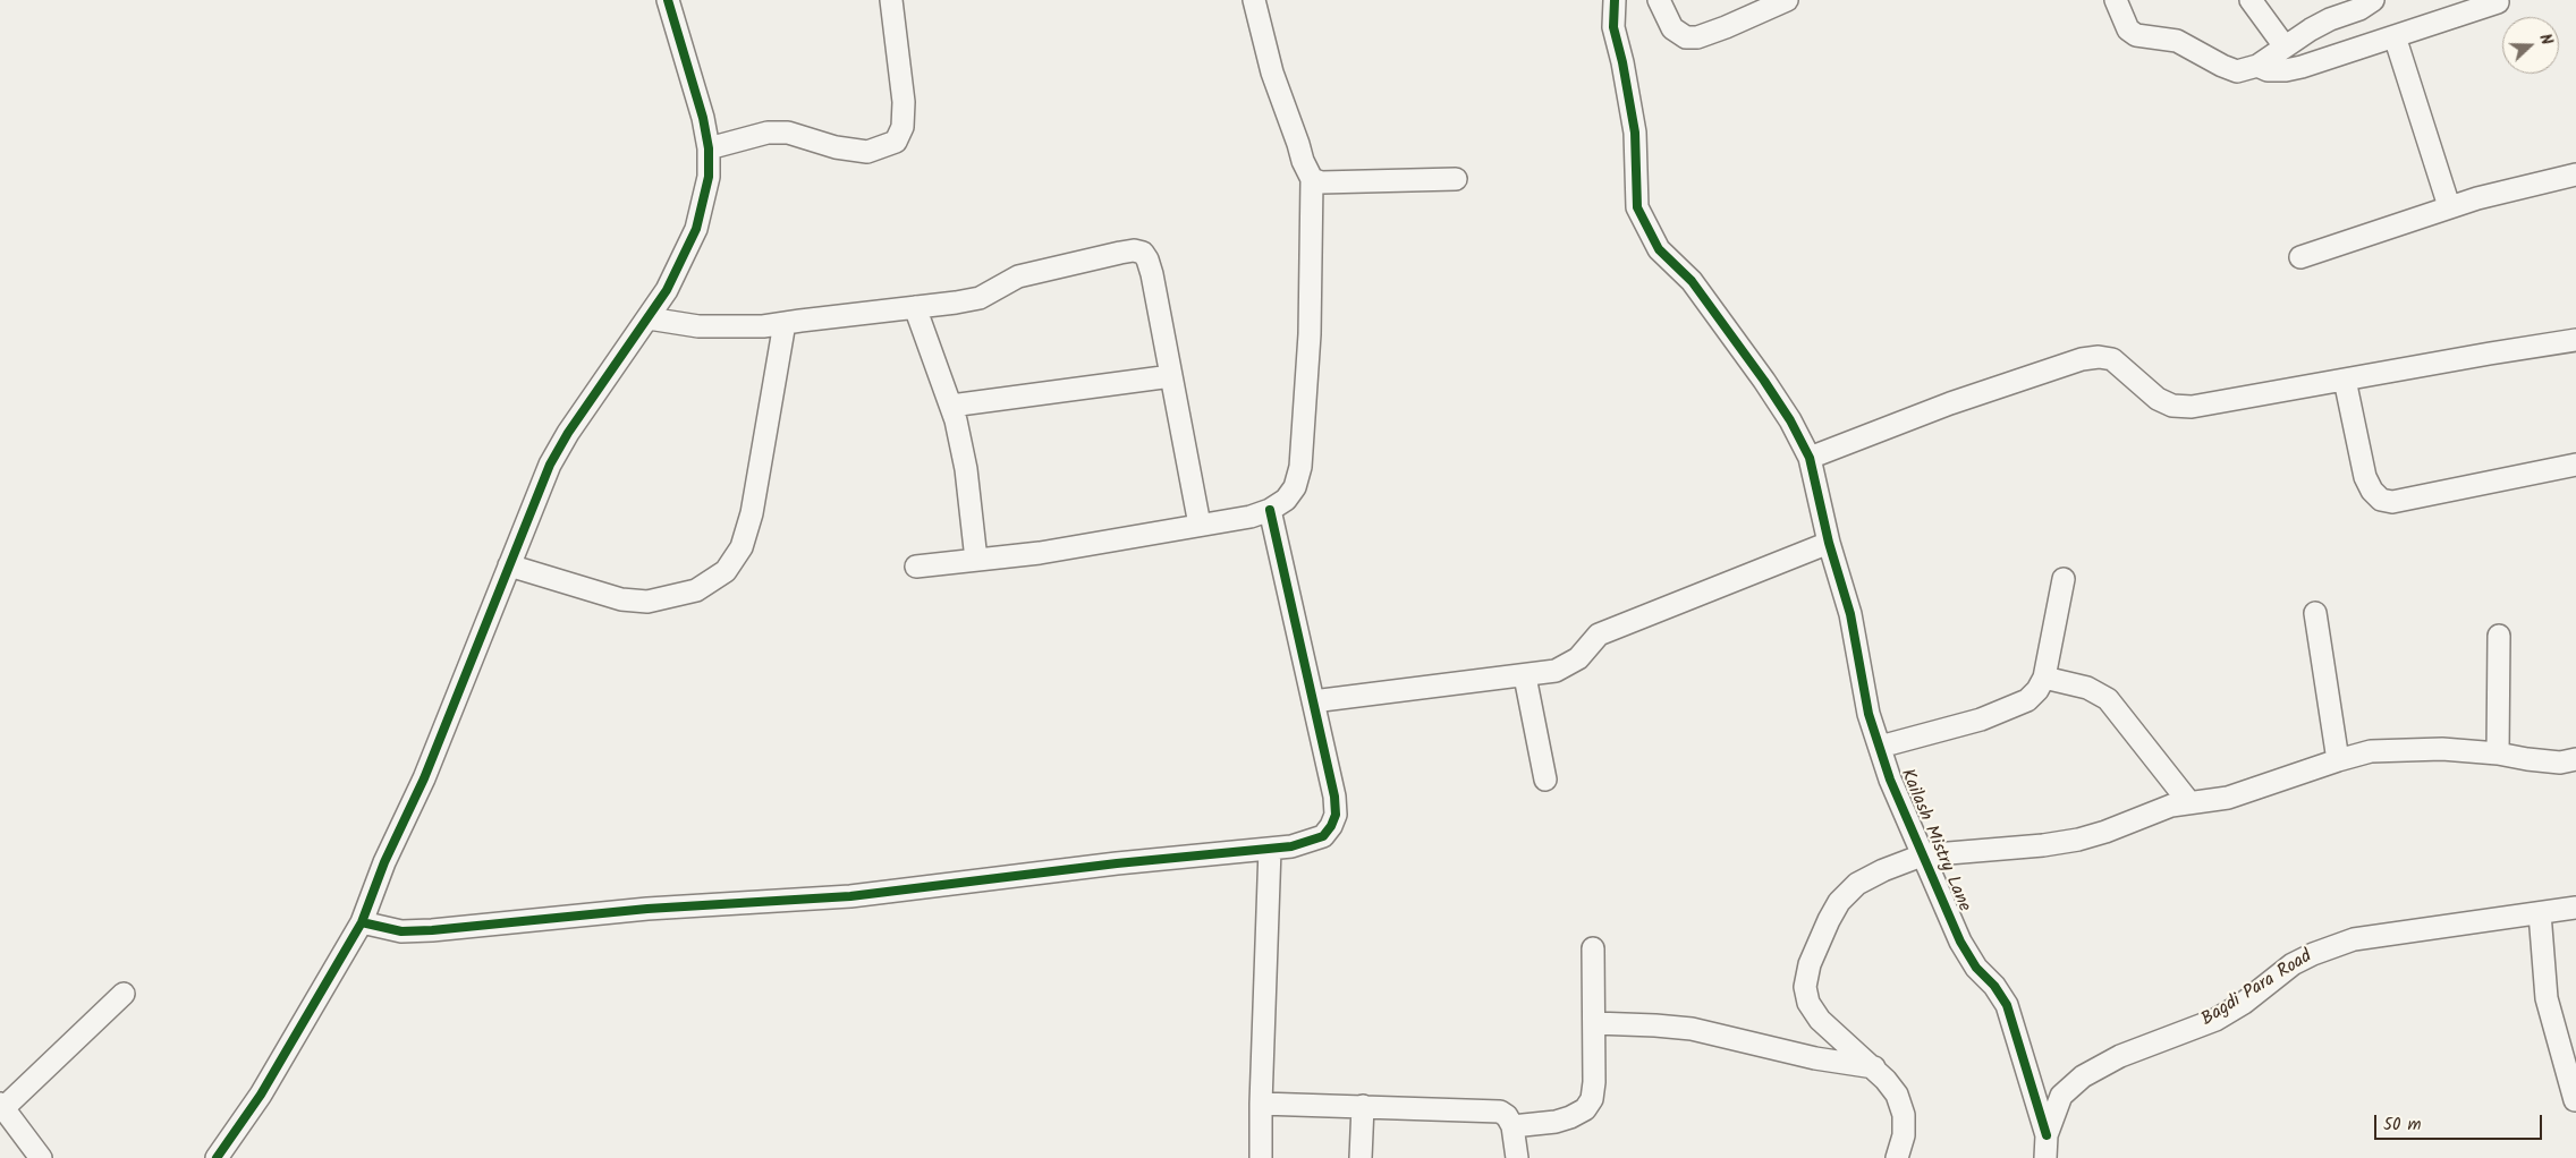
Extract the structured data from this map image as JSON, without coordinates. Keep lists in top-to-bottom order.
{
  "streets": {
    "street": ["Kailash Mistry Lane", "Bagdi Para Road"]
  },
  "crossings": [
    ["Kailash Mistry Lane", "Bagdi Para Road"]
  ],
  "scale_bar": "50 m",
  "north": "right"
}
